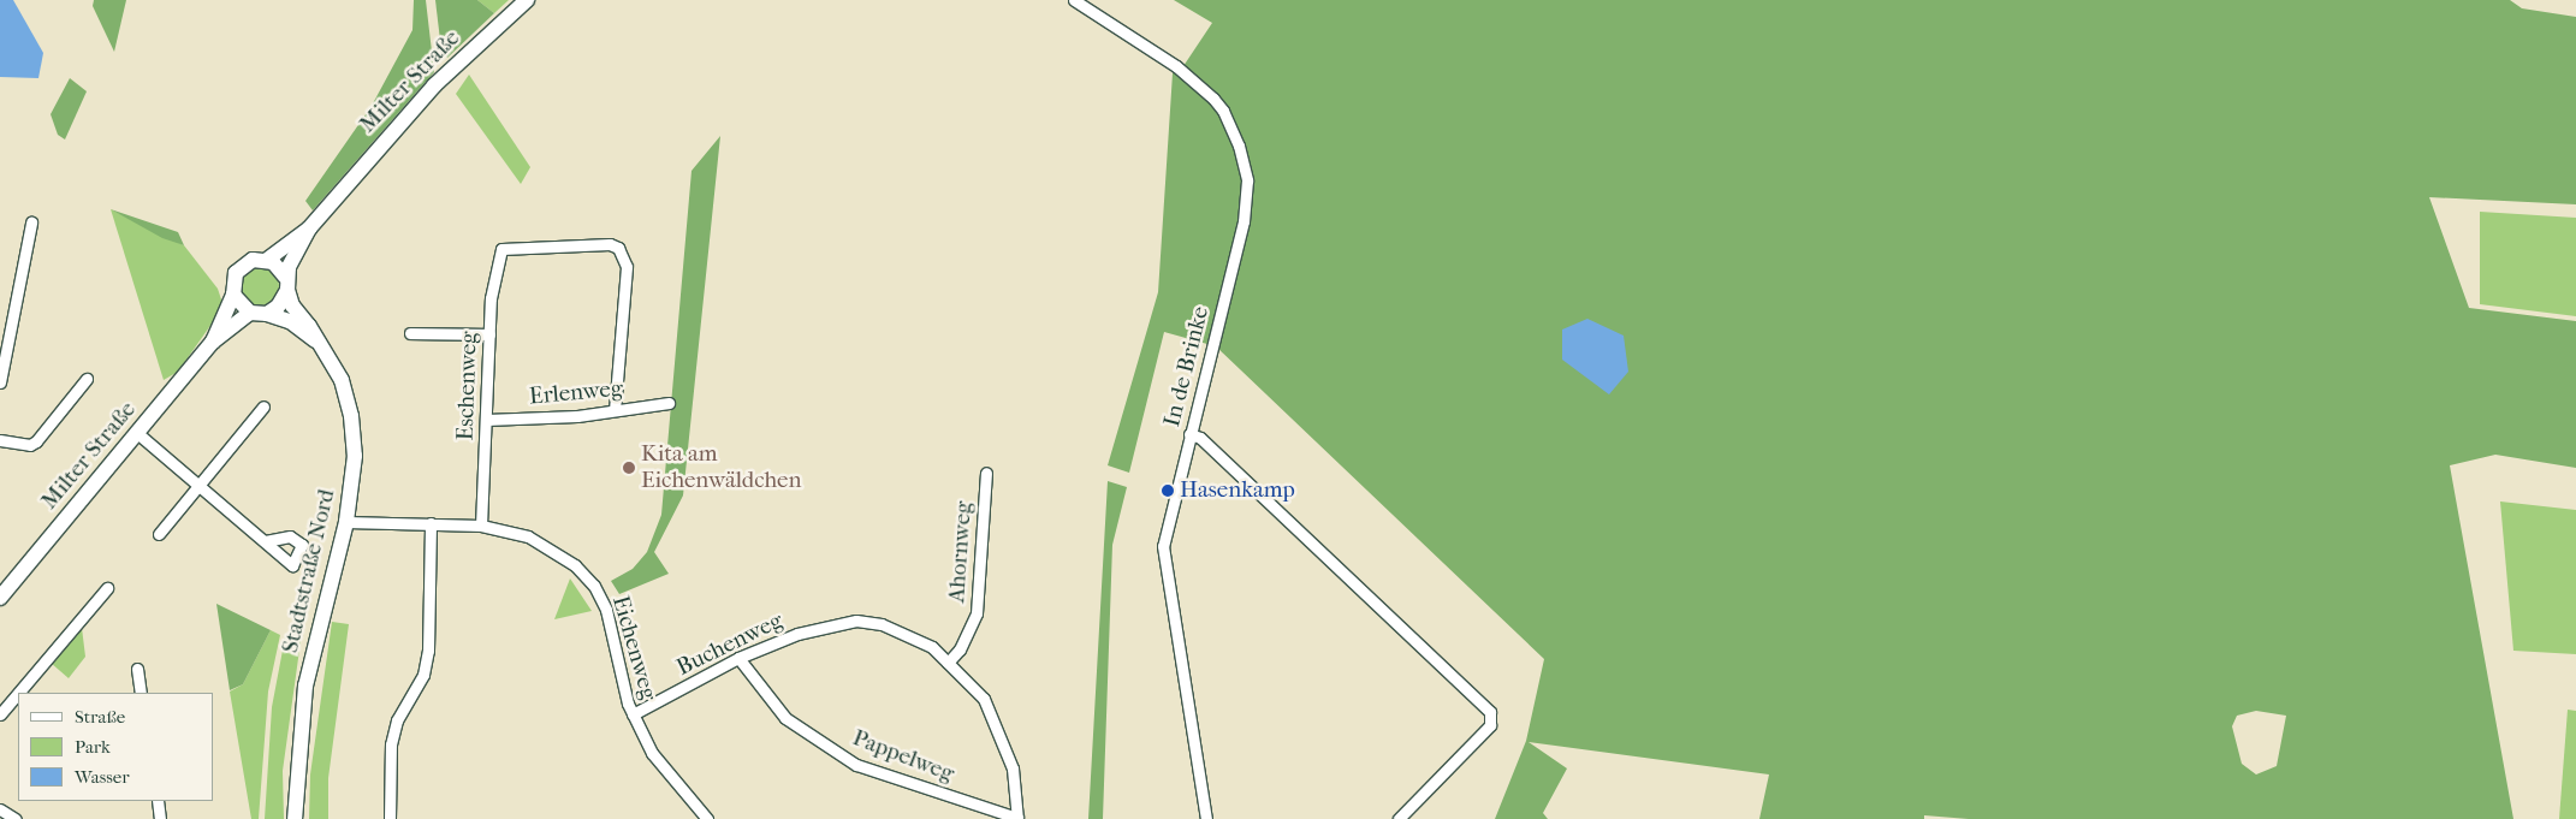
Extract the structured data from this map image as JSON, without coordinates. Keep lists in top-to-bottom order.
{
  "streets": {
    "main road": ["Milter Straße", "Stadtstraße Nord"],
    "street": [
      "In de Brinke",
      "Eschenweg",
      "Erlenweg",
      "Ahornweg",
      "Buchenweg",
      "Eichenweg",
      "Pappelweg"
    ]
  },
  "crossings": [
    ["Milter Straße", "Stadtstraße Nord"],
    ["Eschenweg", "Erlenweg"],
    ["Eschenweg", "Eichenweg"],
    ["Ahornweg", "Buchenweg"],
    ["Stadtstraße Nord", "Eichenweg"],
    ["Buchenweg", "Eichenweg"],
    ["Buchenweg", "Pappelweg"]
  ],
  "places": ["Kita am Eichenwäldchen", "Hasenkamp"],
  "legend": ["Straße", "Park", "Wasser"]
}
